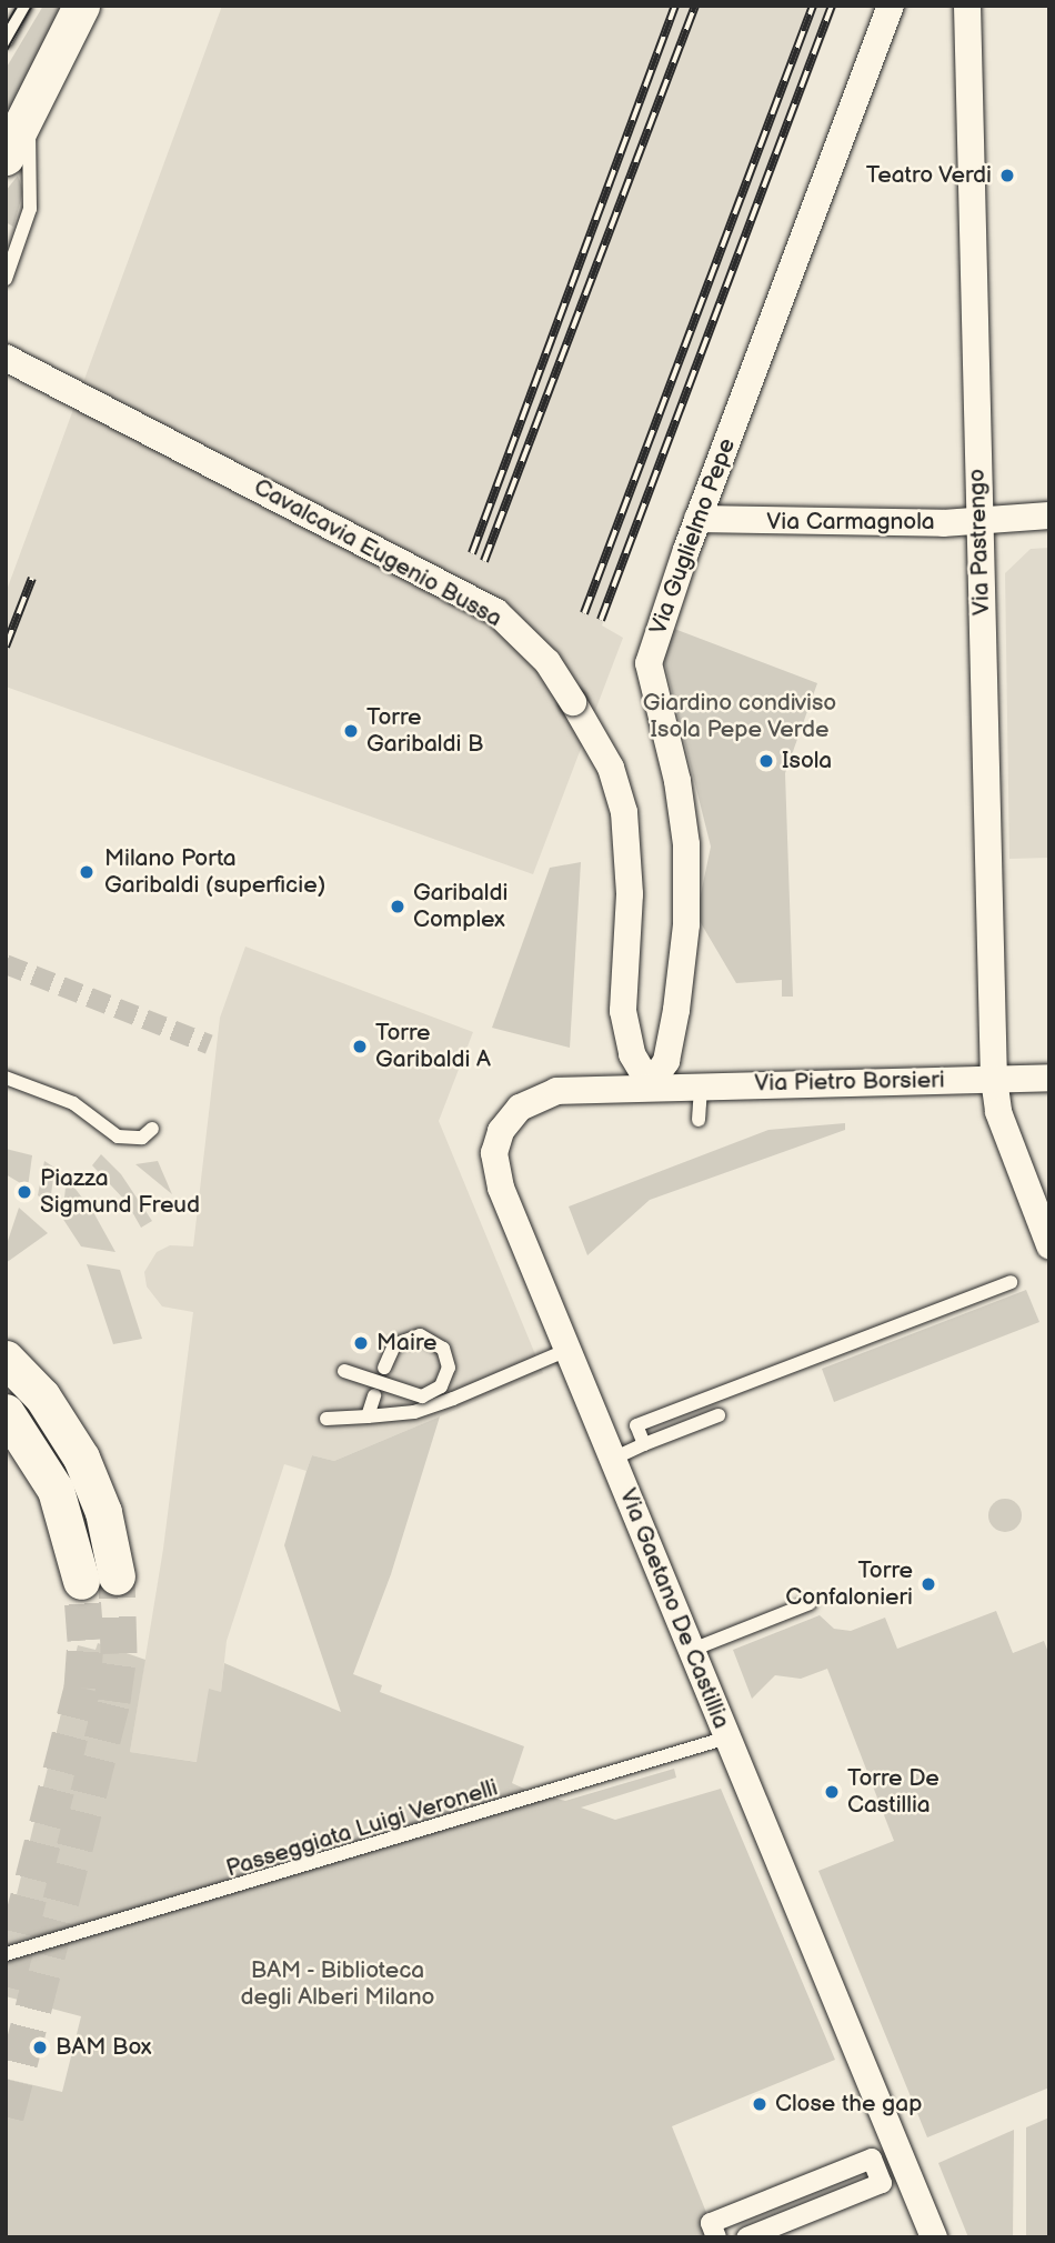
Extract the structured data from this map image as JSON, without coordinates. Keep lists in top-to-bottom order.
{
  "streets": {
    "street": [
      "Via Carmagnola",
      "Via Guglielmo Pepe",
      "Via Pastrengo",
      "Cavalcavia Eugenio Bussa",
      "Via Pietro Borsieri",
      "Via Gaetano De Castillia"
    ],
    "lane": ["Passeggiata Luigi Veronelli"]
  },
  "crossings": [
    ["Via Carmagnola", "Via Guglielmo Pepe"],
    ["Via Carmagnola", "Via Pastrengo"],
    ["Via Guglielmo Pepe", "Cavalcavia Eugenio Bussa"],
    ["Via Guglielmo Pepe", "Via Pietro Borsieri"],
    ["Via Guglielmo Pepe", "Via Gaetano De Castillia"],
    ["Via Pastrengo", "Via Pietro Borsieri"],
    ["Cavalcavia Eugenio Bussa", "Via Pietro Borsieri"],
    ["Cavalcavia Eugenio Bussa", "Via Gaetano De Castillia"],
    ["Via Pietro Borsieri", "Via Gaetano De Castillia"],
    ["Via Gaetano De Castillia", "Passeggiata Luigi Veronelli"]
  ],
  "parks": ["Giardino condiviso Isola Pepe Verde", "BAM - Biblioteca degli Alberi Milano"],
  "places": [
    "Teatro Verdi",
    "Torre Garibaldi B",
    "Isola",
    "Milano Porta Garibaldi (superficie)",
    "Garibaldi Complex",
    "Torre Garibaldi A",
    "Piazza Sigmund Freud",
    "Maire",
    "Torre Confalonieri",
    "Torre De Castillia",
    "BAM Box",
    "Close the gap"
  ]
}
